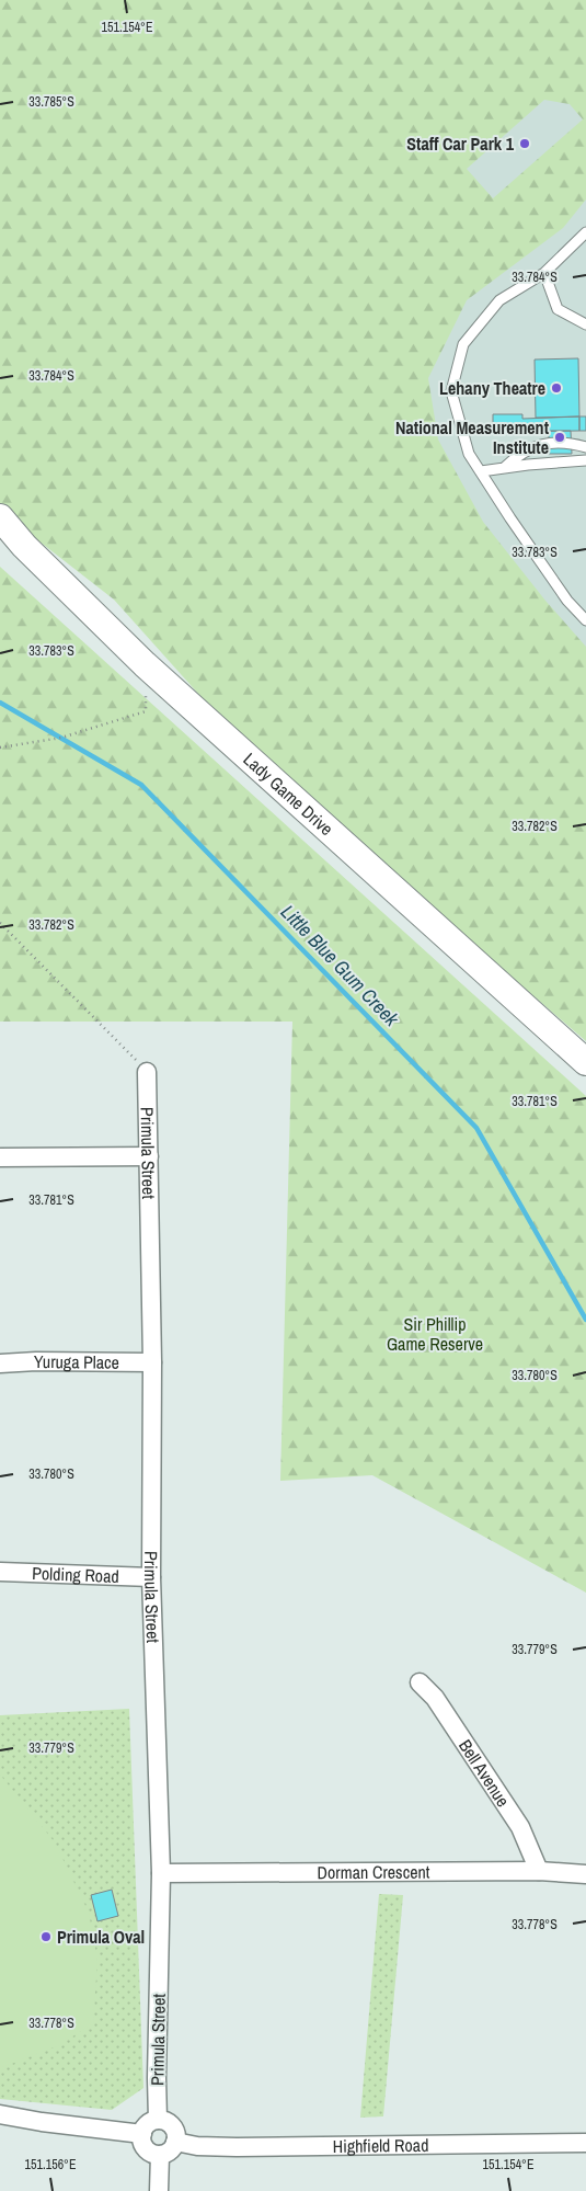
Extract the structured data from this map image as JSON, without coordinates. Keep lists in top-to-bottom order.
{
  "streets": {
    "main road": ["Lady Game Drive"],
    "street": [
      "Primula Street",
      "Yuruga Place",
      "Polding Road",
      "Bell Avenue",
      "Dorman Crescent",
      "Highfield Road"
    ]
  },
  "crossings": [
    ["Primula Street", "Yuruga Place"],
    ["Primula Street", "Polding Road"],
    ["Primula Street", "Dorman Crescent"],
    ["Primula Street", "Highfield Road"],
    ["Bell Avenue", "Dorman Crescent"]
  ],
  "water": ["Little Blue Gum Creek"],
  "parks": ["Sir Phillip Game Reserve"],
  "places": [
    "Staff Car Park 1",
    "Lehany Theatre",
    "National Measurement Institute",
    "Primula Oval"
  ],
  "coordinates": [
    "151.154°E",
    "33.785°S",
    "33.784°S",
    "33.783°S",
    "33.782°S",
    "33.781°S",
    "33.780°S",
    "33.779°S",
    "33.778°S",
    "151.156°E"
  ]
}
